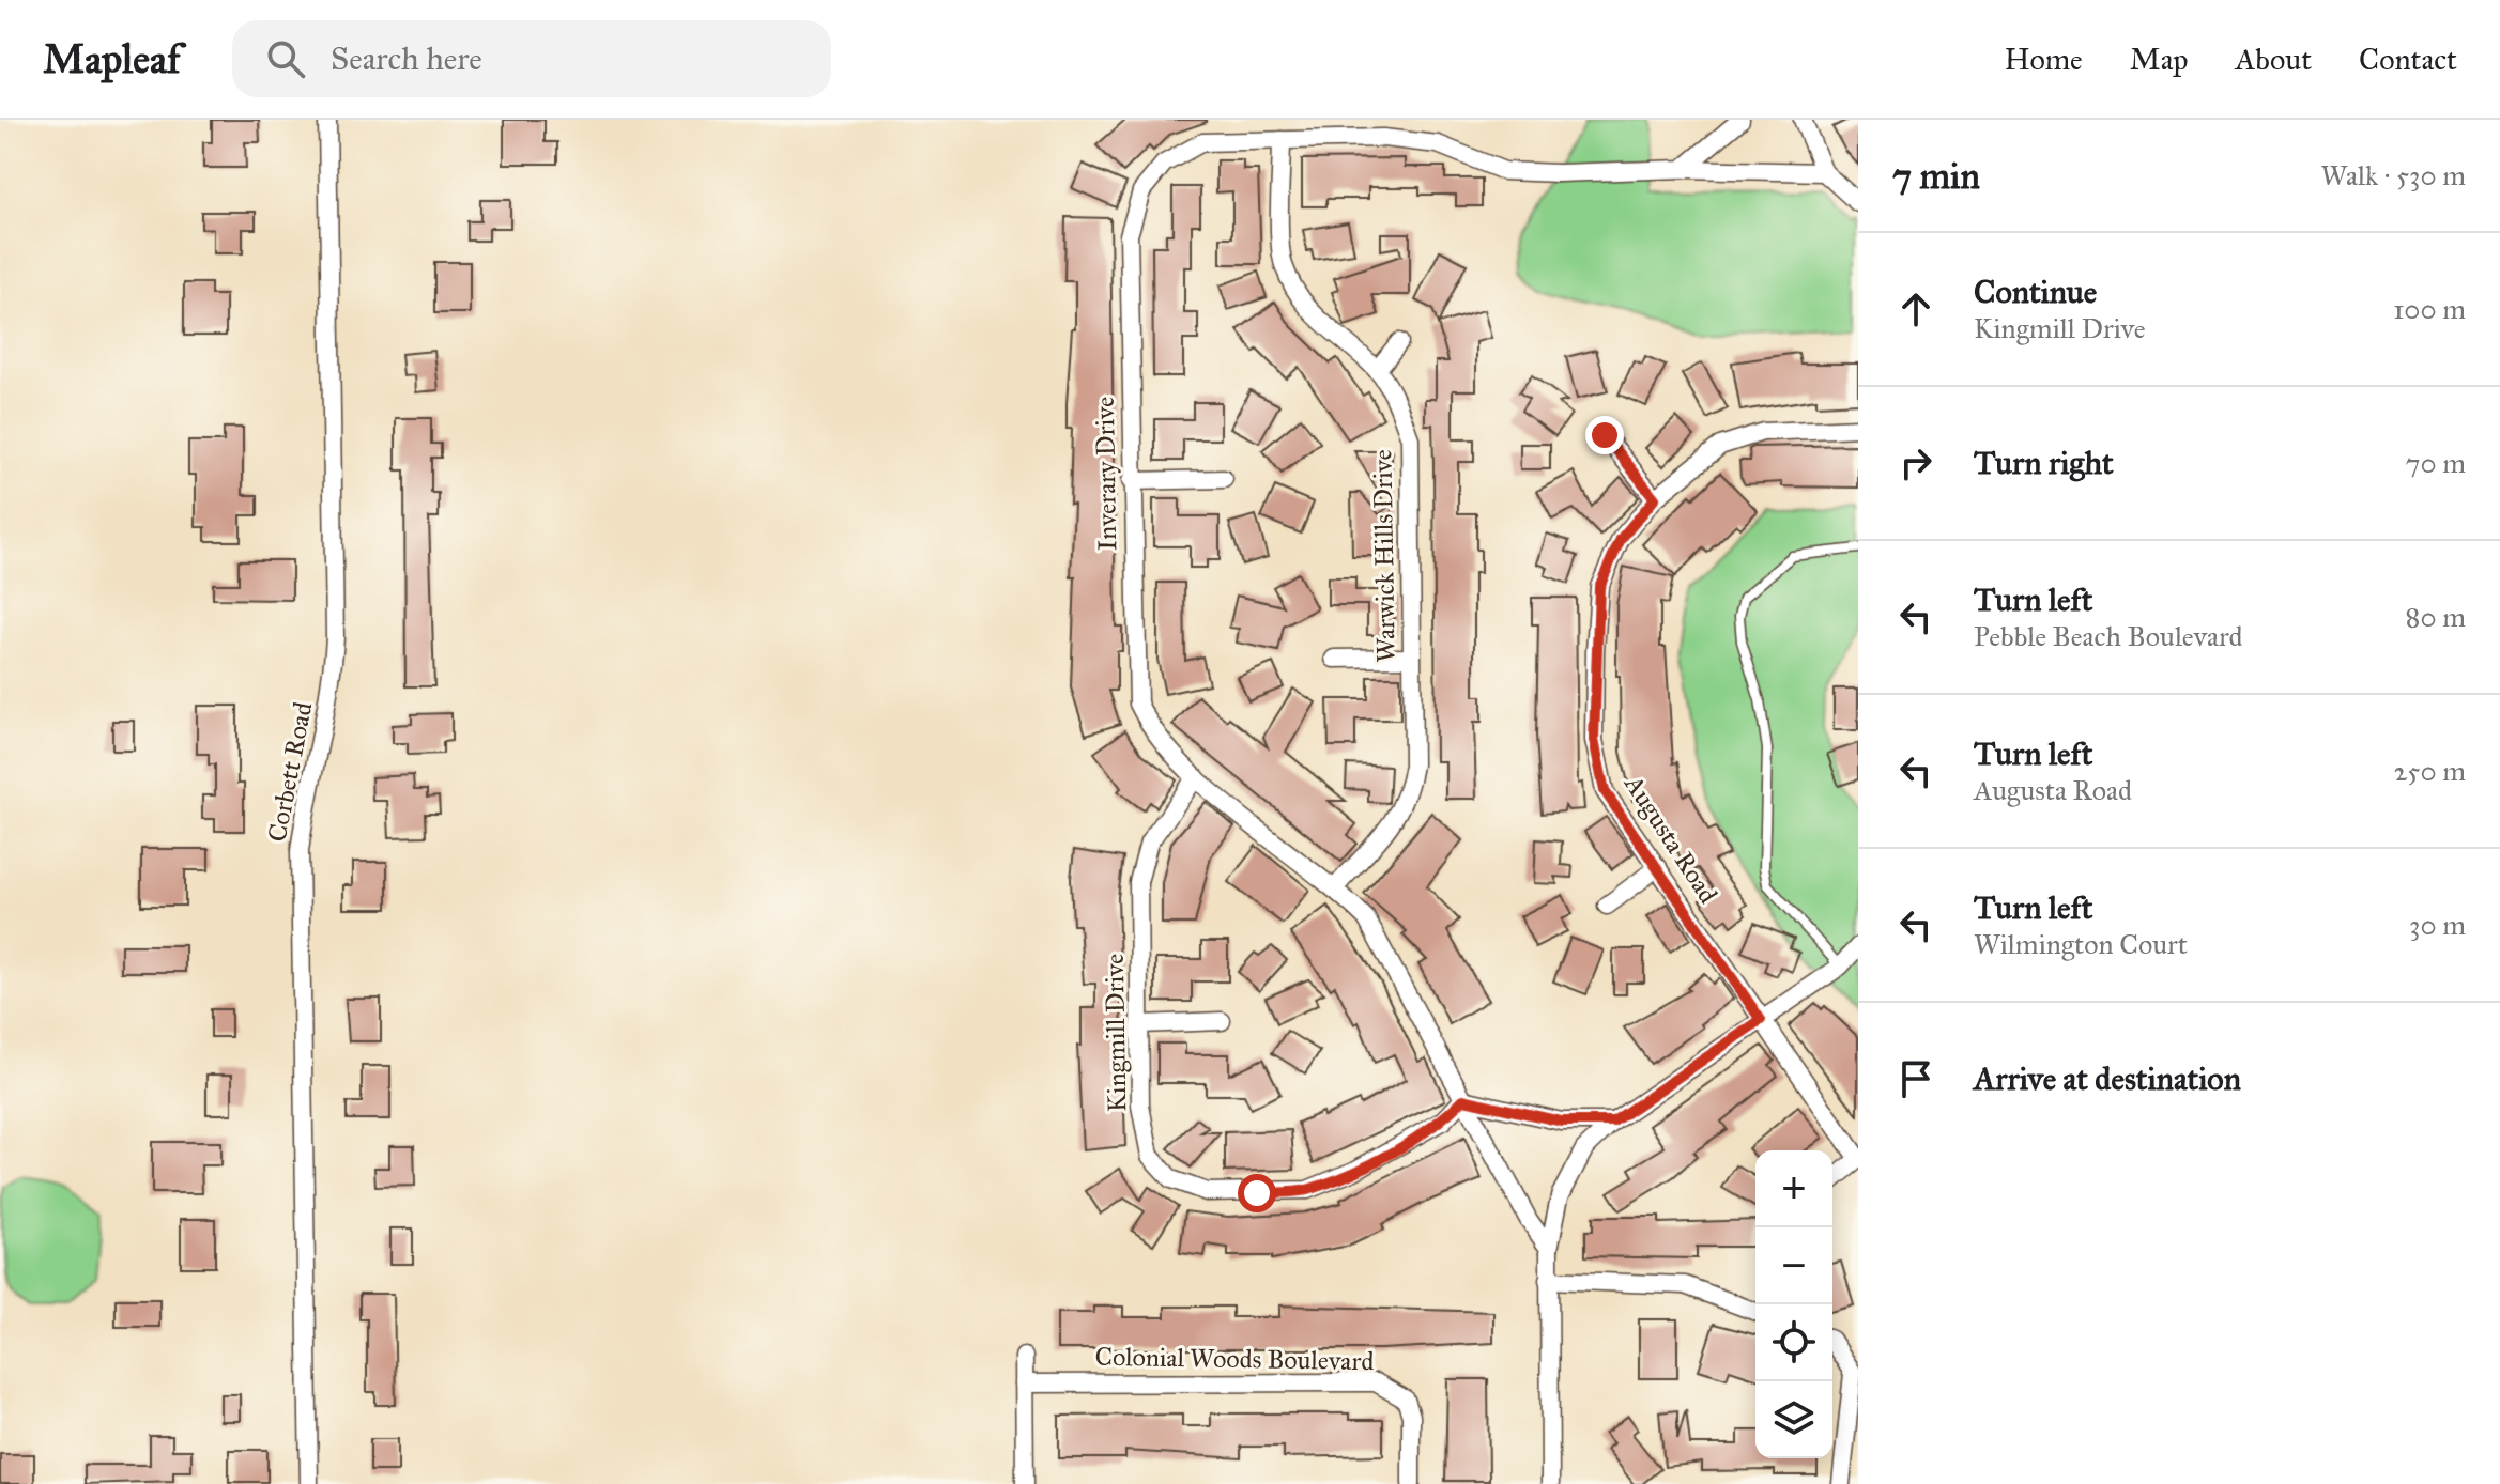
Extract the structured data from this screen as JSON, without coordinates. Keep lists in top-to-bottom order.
{
  "streets": {
    "street": [
      "Inverary Drive",
      "Warwick Hills Drive",
      "Corbett Road",
      "Augusta Road",
      "Kingmill Drive",
      "Colonial Woods Boulevard"
    ]
  },
  "crossings": [
    ["Inverary Drive", "Warwick Hills Drive"],
    ["Inverary Drive", "Kingmill Drive"]
  ],
  "page": {
    "header": "Mapleaf",
    "search": "Search here",
    "nav": [
      "Home",
      "Map",
      "About",
      "Contact"
    ],
    "heading": ["7 min", "Walk · 530 m"],
    "list": [
      ["Continue", "Kingmill Drive", "100 m"],
      ["Turn right", "70 m"],
      ["Turn left", "Pebble Beach Boulevard", "80 m"],
      ["Turn left", "Augusta Road", "250 m"],
      ["Turn left", "Wilmington Court", "30 m"],
      "Arrive at destination"
    ],
    "map_buttons": ["+", "−"]
  }
}
